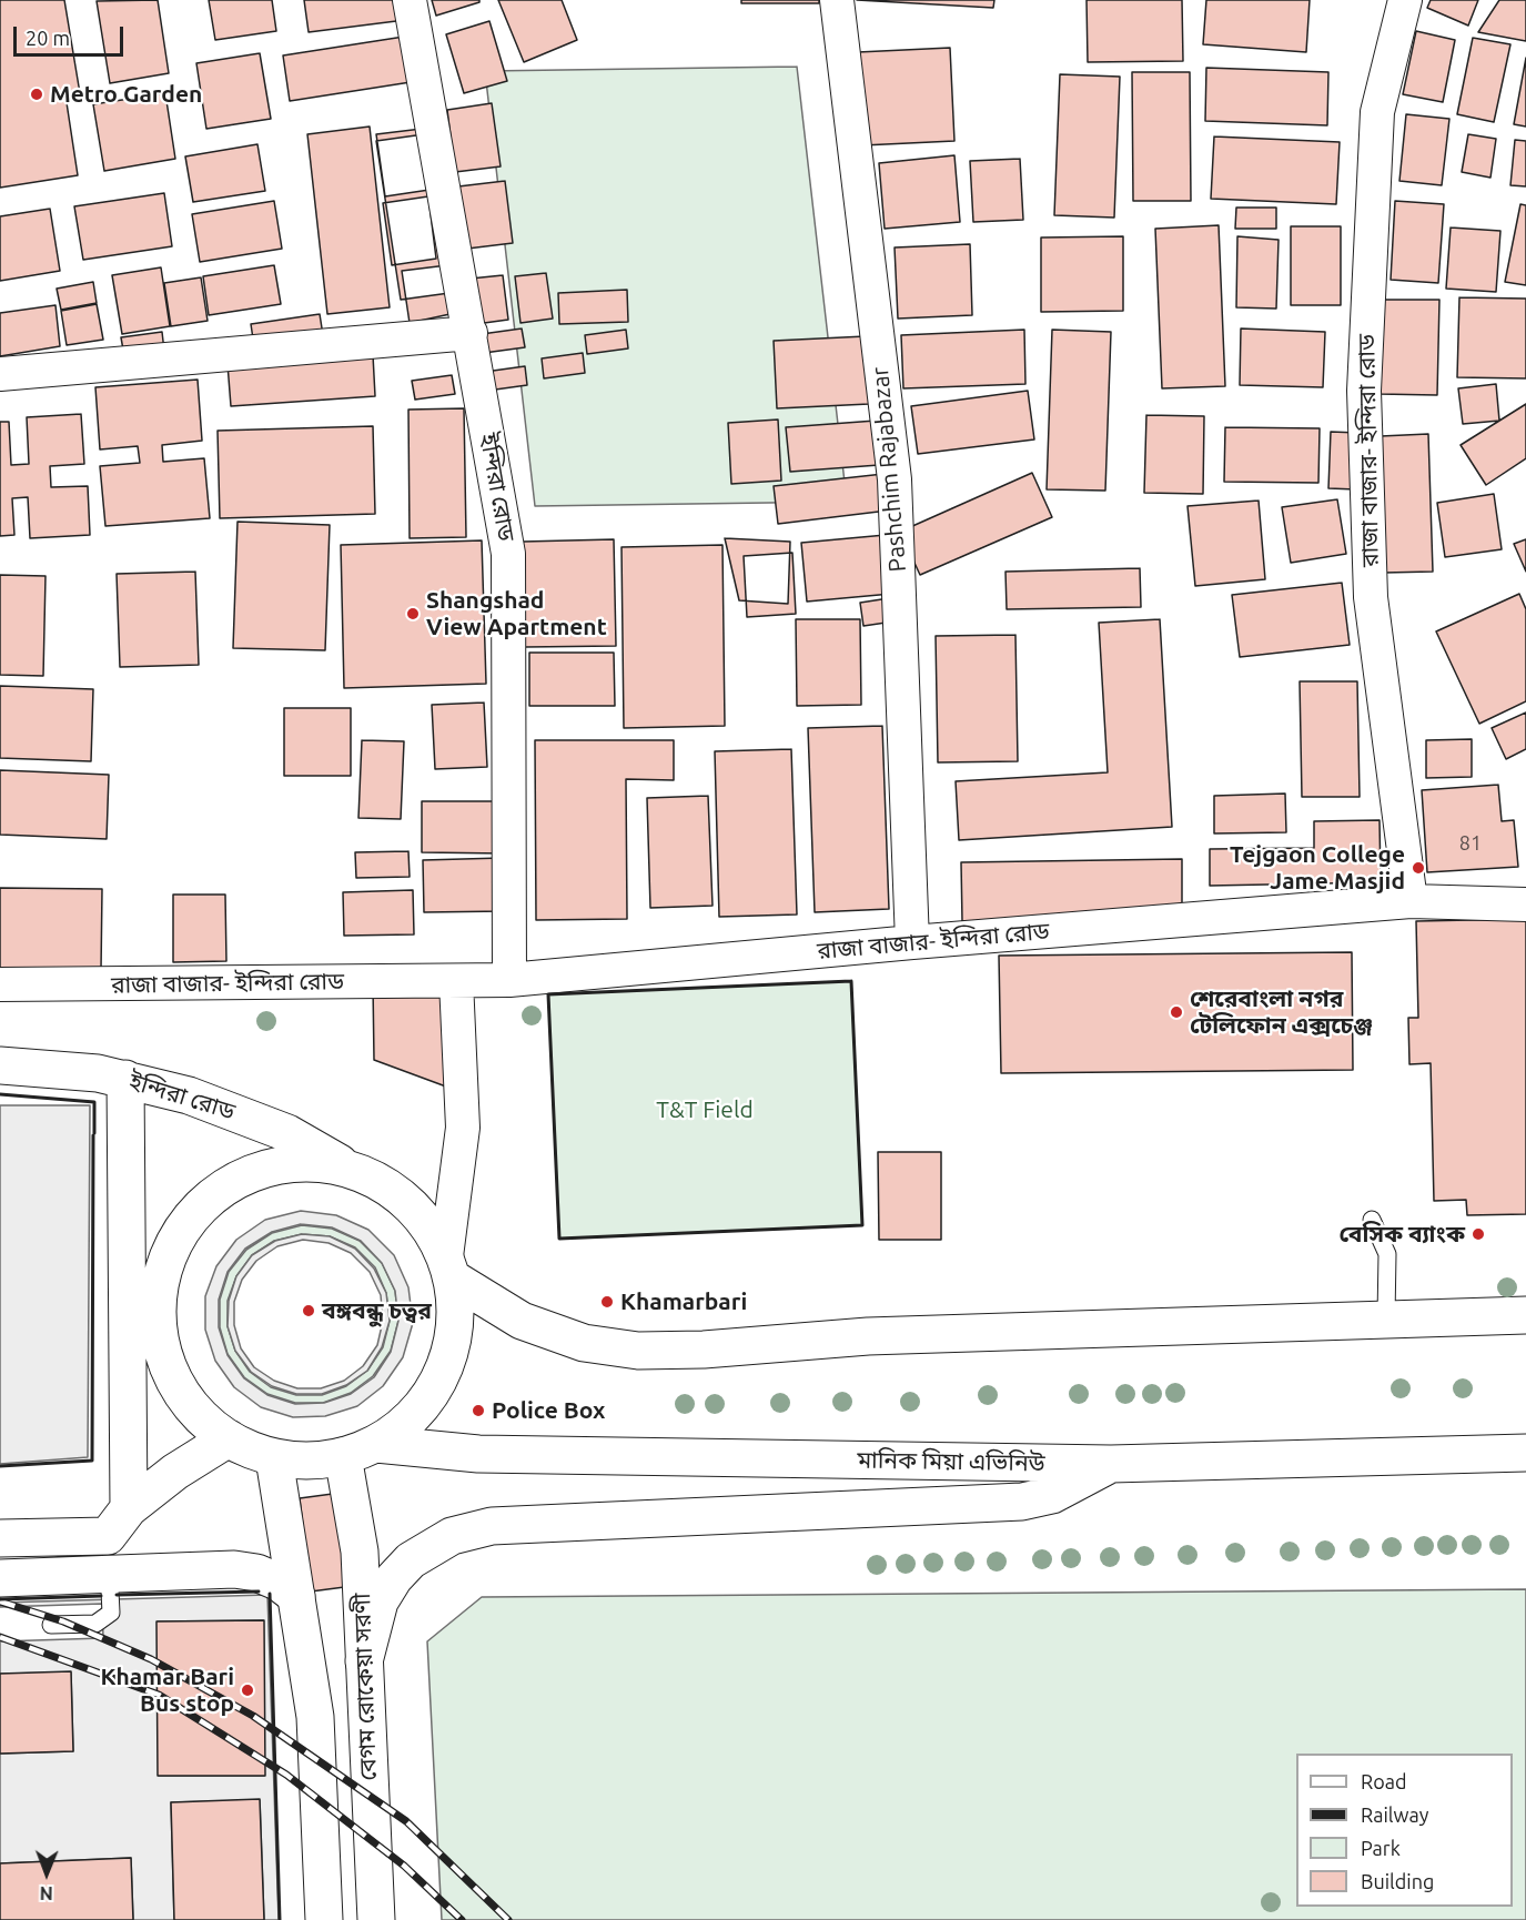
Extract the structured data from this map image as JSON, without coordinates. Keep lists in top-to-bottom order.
{
  "streets": {
    "main road": ["ইন্দিরা রোড", "মানিক মিয়া এভিনিউ", "বেগম রোকেয়া সরণী"],
    "street": ["রাজা বাজার- ইন্দিরা রোড", "Pashchim Rajabazar"]
  },
  "crossings": [
    ["রাজা বাজার- ইন্দিরা রোড", "Pashchim Rajabazar"],
    ["রাজা বাজার- ইন্দিরা রোড", "ইন্দিরা রোড"],
    ["মানিক মিয়া এভিনিউ", "বেগম রোকেয়া সরণী"]
  ],
  "parks": ["T&T Field"],
  "places": [
    "Metro Garden",
    "Shangshad View Apartment",
    "Tejgaon College Jame Masjid",
    "শেরেবাংলা নগর টেলিফোন এক্সচেঞ্জ",
    "বেসিক ব্যাংক",
    "Khamarbari",
    "বঙ্গবন্ধু চত্বর",
    "Police Box",
    "Khamar Bari Bus stop"
  ],
  "house_numbers": ["81"],
  "legend": [
    "Road",
    "Railway",
    "Park",
    "Building"
  ],
  "scale_bar": "20 m",
  "north": "bottom"
}
